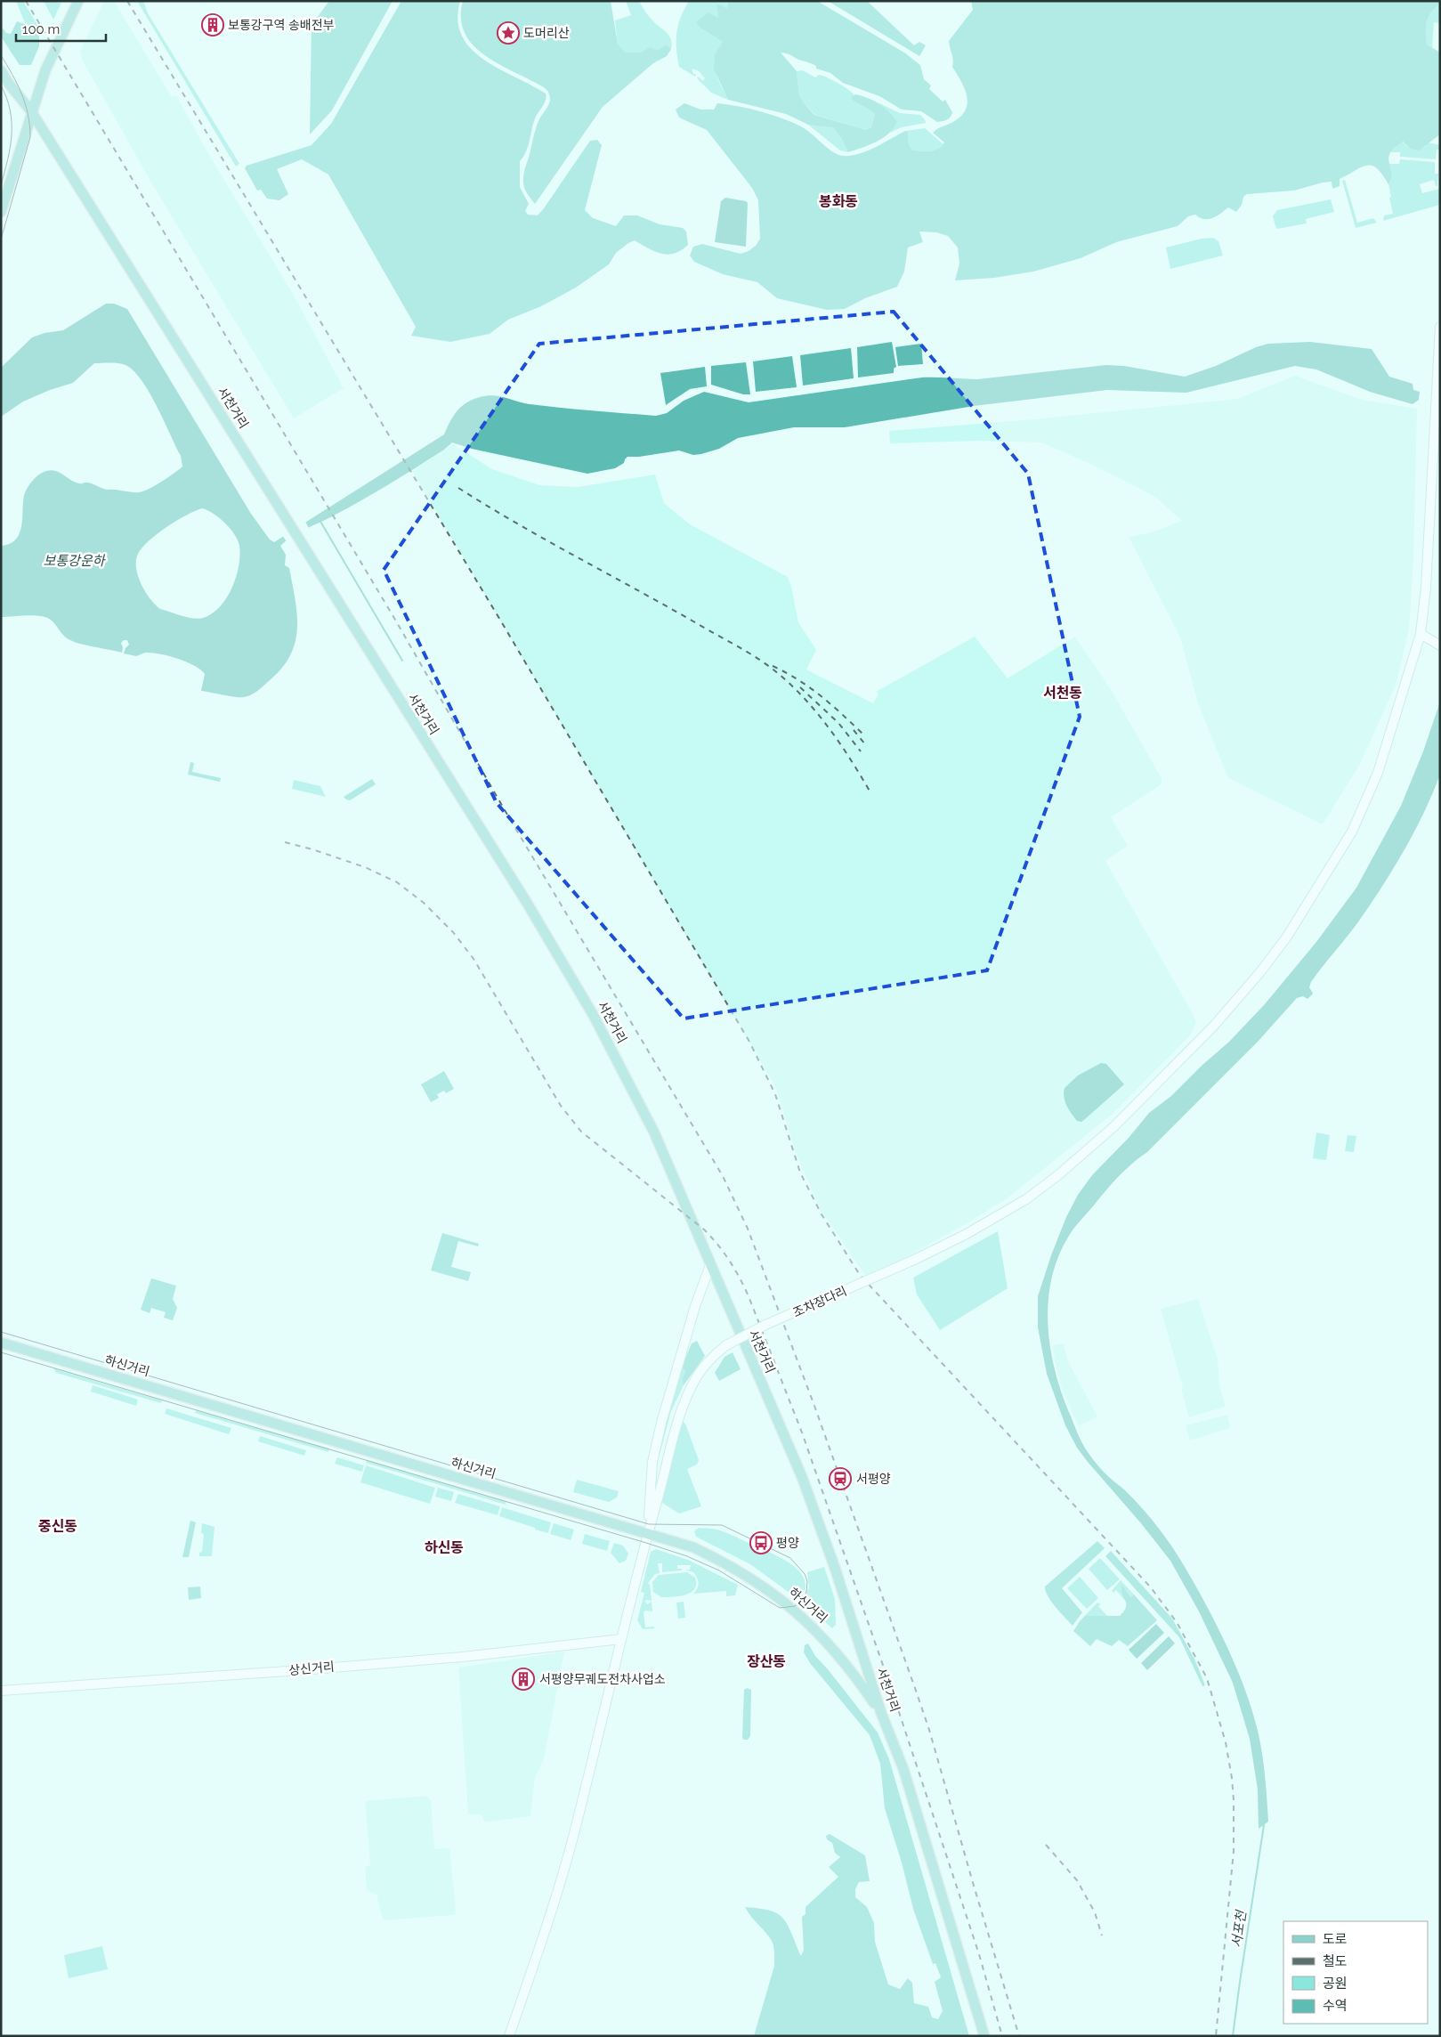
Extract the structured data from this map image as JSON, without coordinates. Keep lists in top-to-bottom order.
{
  "streets": {
    "main road": [
      "서천거리",
      "조차장다리",
      "하신거리",
      "상신거리"
    ]
  },
  "crossings": [
    ["서천거리", "하신거리"],
    ["조차장다리", "하신거리"]
  ],
  "districts": [
    "봉화동",
    "서천동",
    "중신동",
    "하신동",
    "장산동"
  ],
  "water": ["보통강운하", "서포천"],
  "places": {
    "building": ["보통강구역 송배전부", "서평양무궤도전차사업소"],
    "place": ["도머리산"],
    "station": ["서평양"],
    "bus stop": ["평양"]
  },
  "legend": [
    "도로",
    "철도",
    "공원",
    "수역"
  ],
  "scale_bar": "100 m"
}
